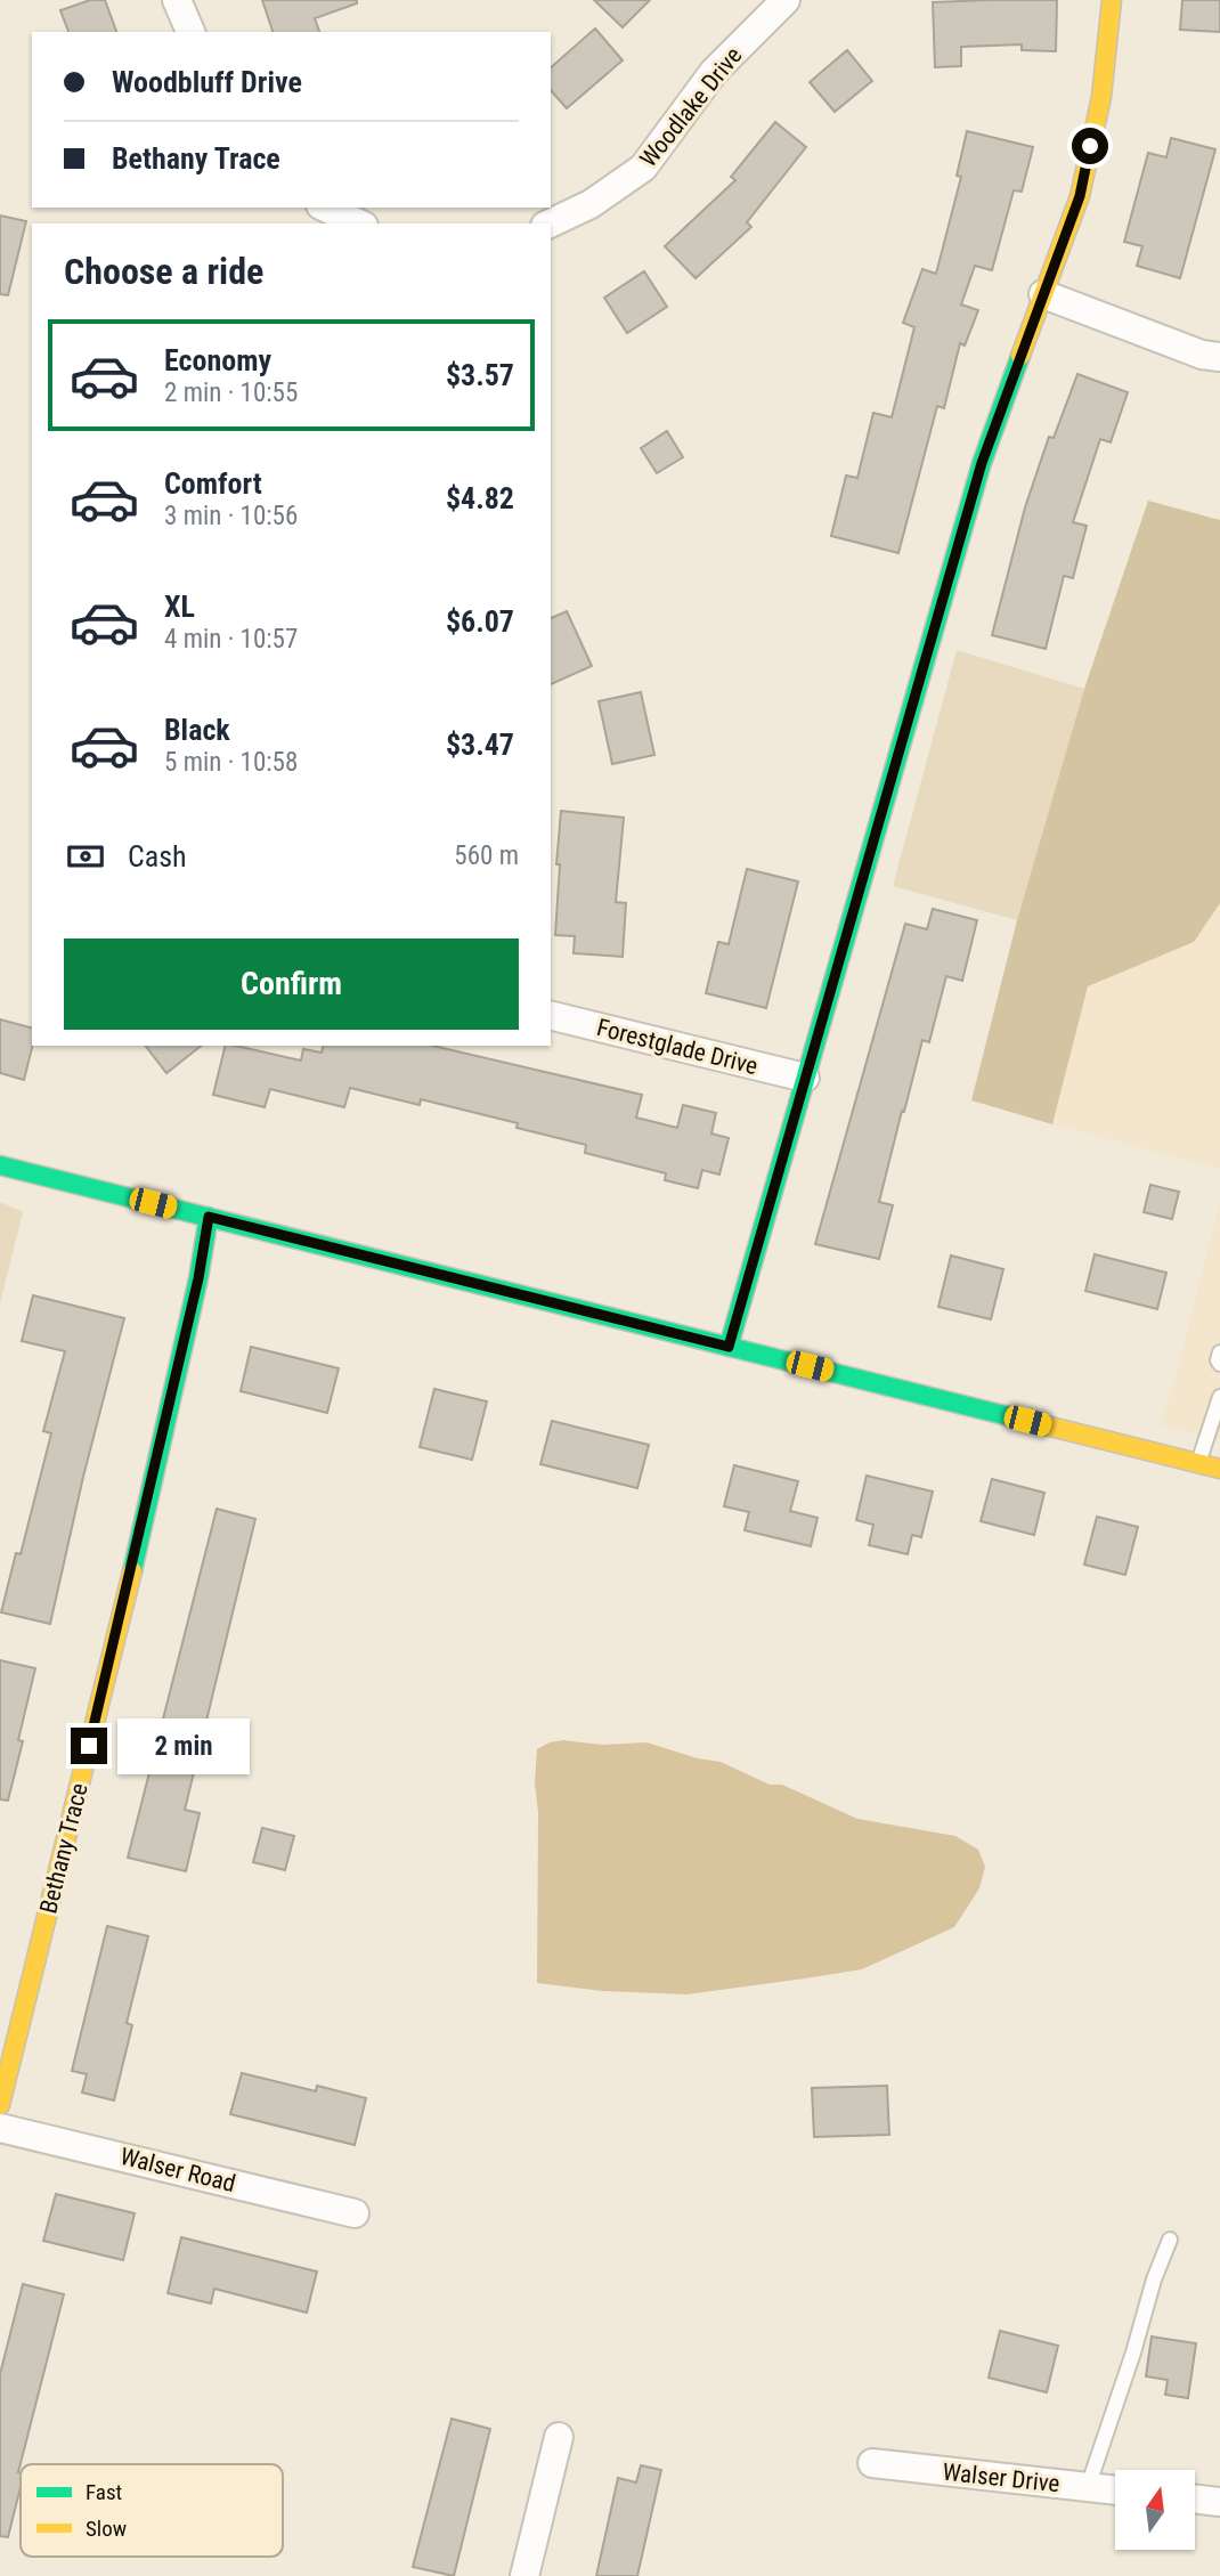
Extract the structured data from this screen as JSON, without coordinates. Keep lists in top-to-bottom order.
{
  "streets": {
    "street": [
      "Woodlake Drive",
      "Forestglade Drive",
      "Bethany Trace",
      "Walser Road",
      "Walser Drive"
    ]
  },
  "legend": ["Fast", "Slow"],
  "north": "top",
  "page": {
    "banner": ["Woodbluff Drive", "Bethany Trace"],
    "heading": "Choose a ride",
    "list": [
      {
        "name": "Economy",
        "note": "2 min · 10:55",
        "value": "$3.57"
      },
      {
        "name": "Comfort",
        "note": "3 min · 10:56",
        "value": "$4.82"
      },
      {
        "name": "XL",
        "note": "4 min · 10:57",
        "value": "$6.07"
      },
      {
        "name": "Black",
        "note": "5 min · 10:58",
        "value": "$3.47"
      }
    ],
    "pay": ["Cash", "560 m"],
    "buttons": "Confirm",
    "bubble": "2 min"
  }
}
